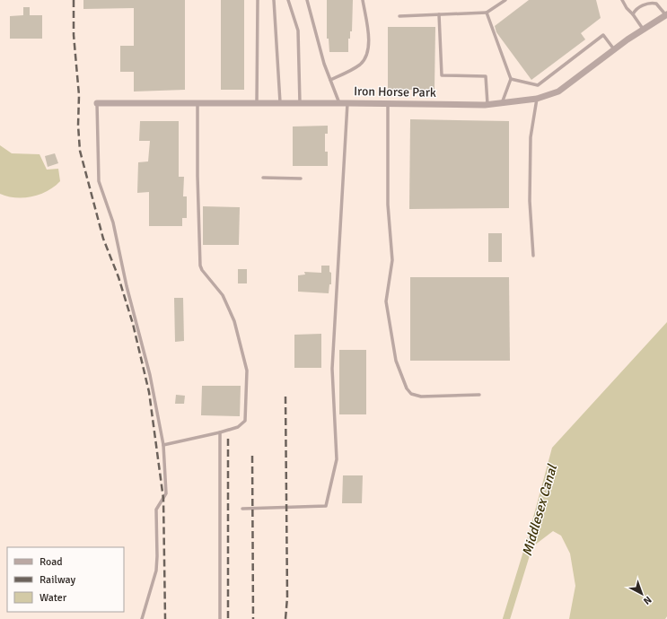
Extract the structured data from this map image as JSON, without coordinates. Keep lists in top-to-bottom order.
{
  "streets": {
    "street": ["Iron Horse Park"]
  },
  "water": ["Middlesex Canal"],
  "legend": ["Road", "Railway", "Water"],
  "north": "bottom right"
}
